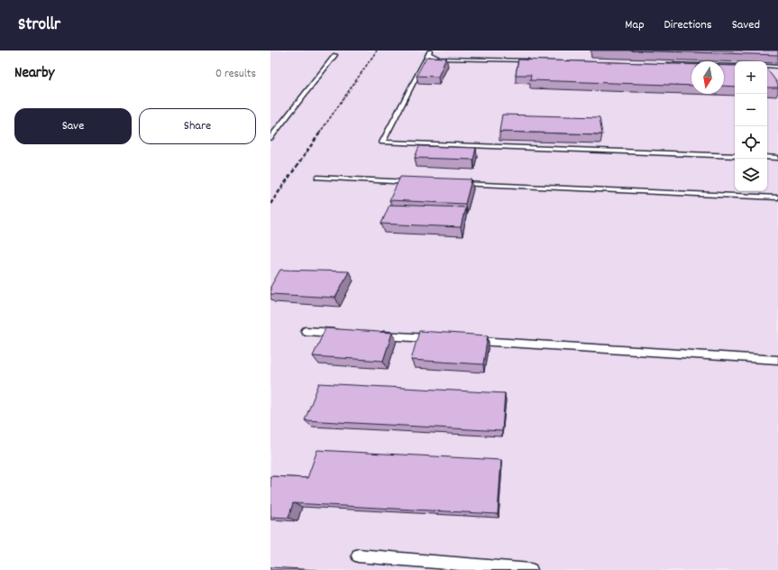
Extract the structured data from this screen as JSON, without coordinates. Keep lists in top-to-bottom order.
{
  "north": "bottom",
  "page": {
    "header": "Strollr",
    "nav": ["Map", "Directions", "Saved"],
    "heading": ["Nearby", "0 results"],
    "map_buttons": ["+", "−"],
    "buttons": ["Save", "Share"]
  }
}
